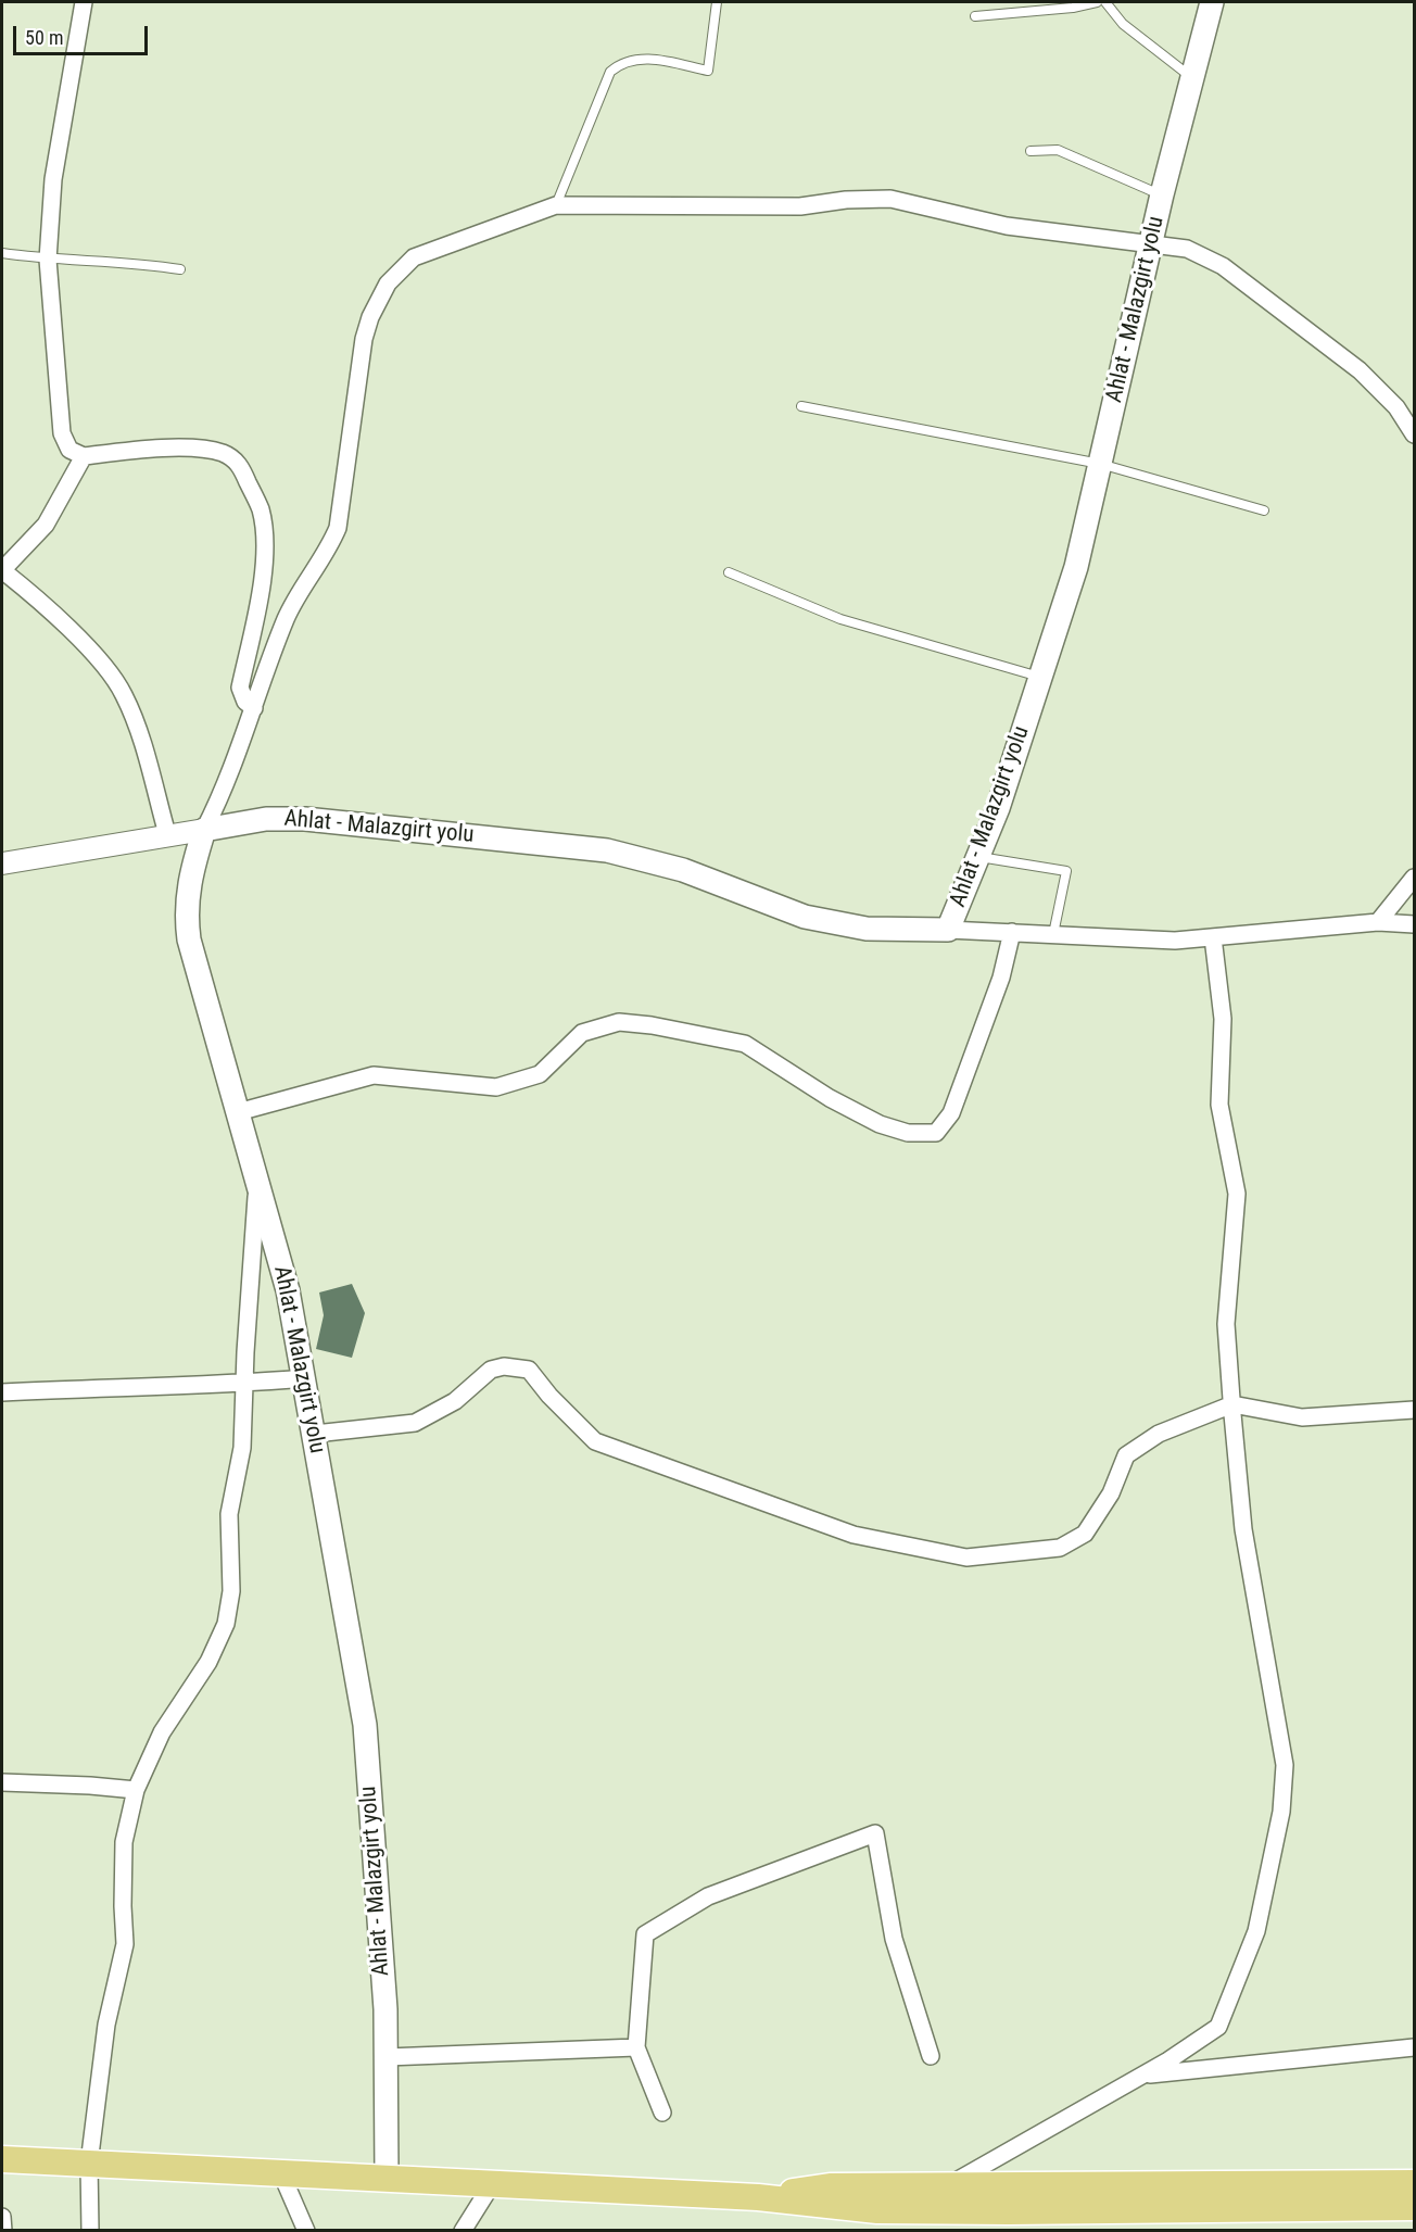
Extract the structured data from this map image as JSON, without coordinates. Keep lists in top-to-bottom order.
{
  "streets": {
    "main road": ["Ahlat - Malazgirt yolu"]
  },
  "scale_bar": "50 m"
}
